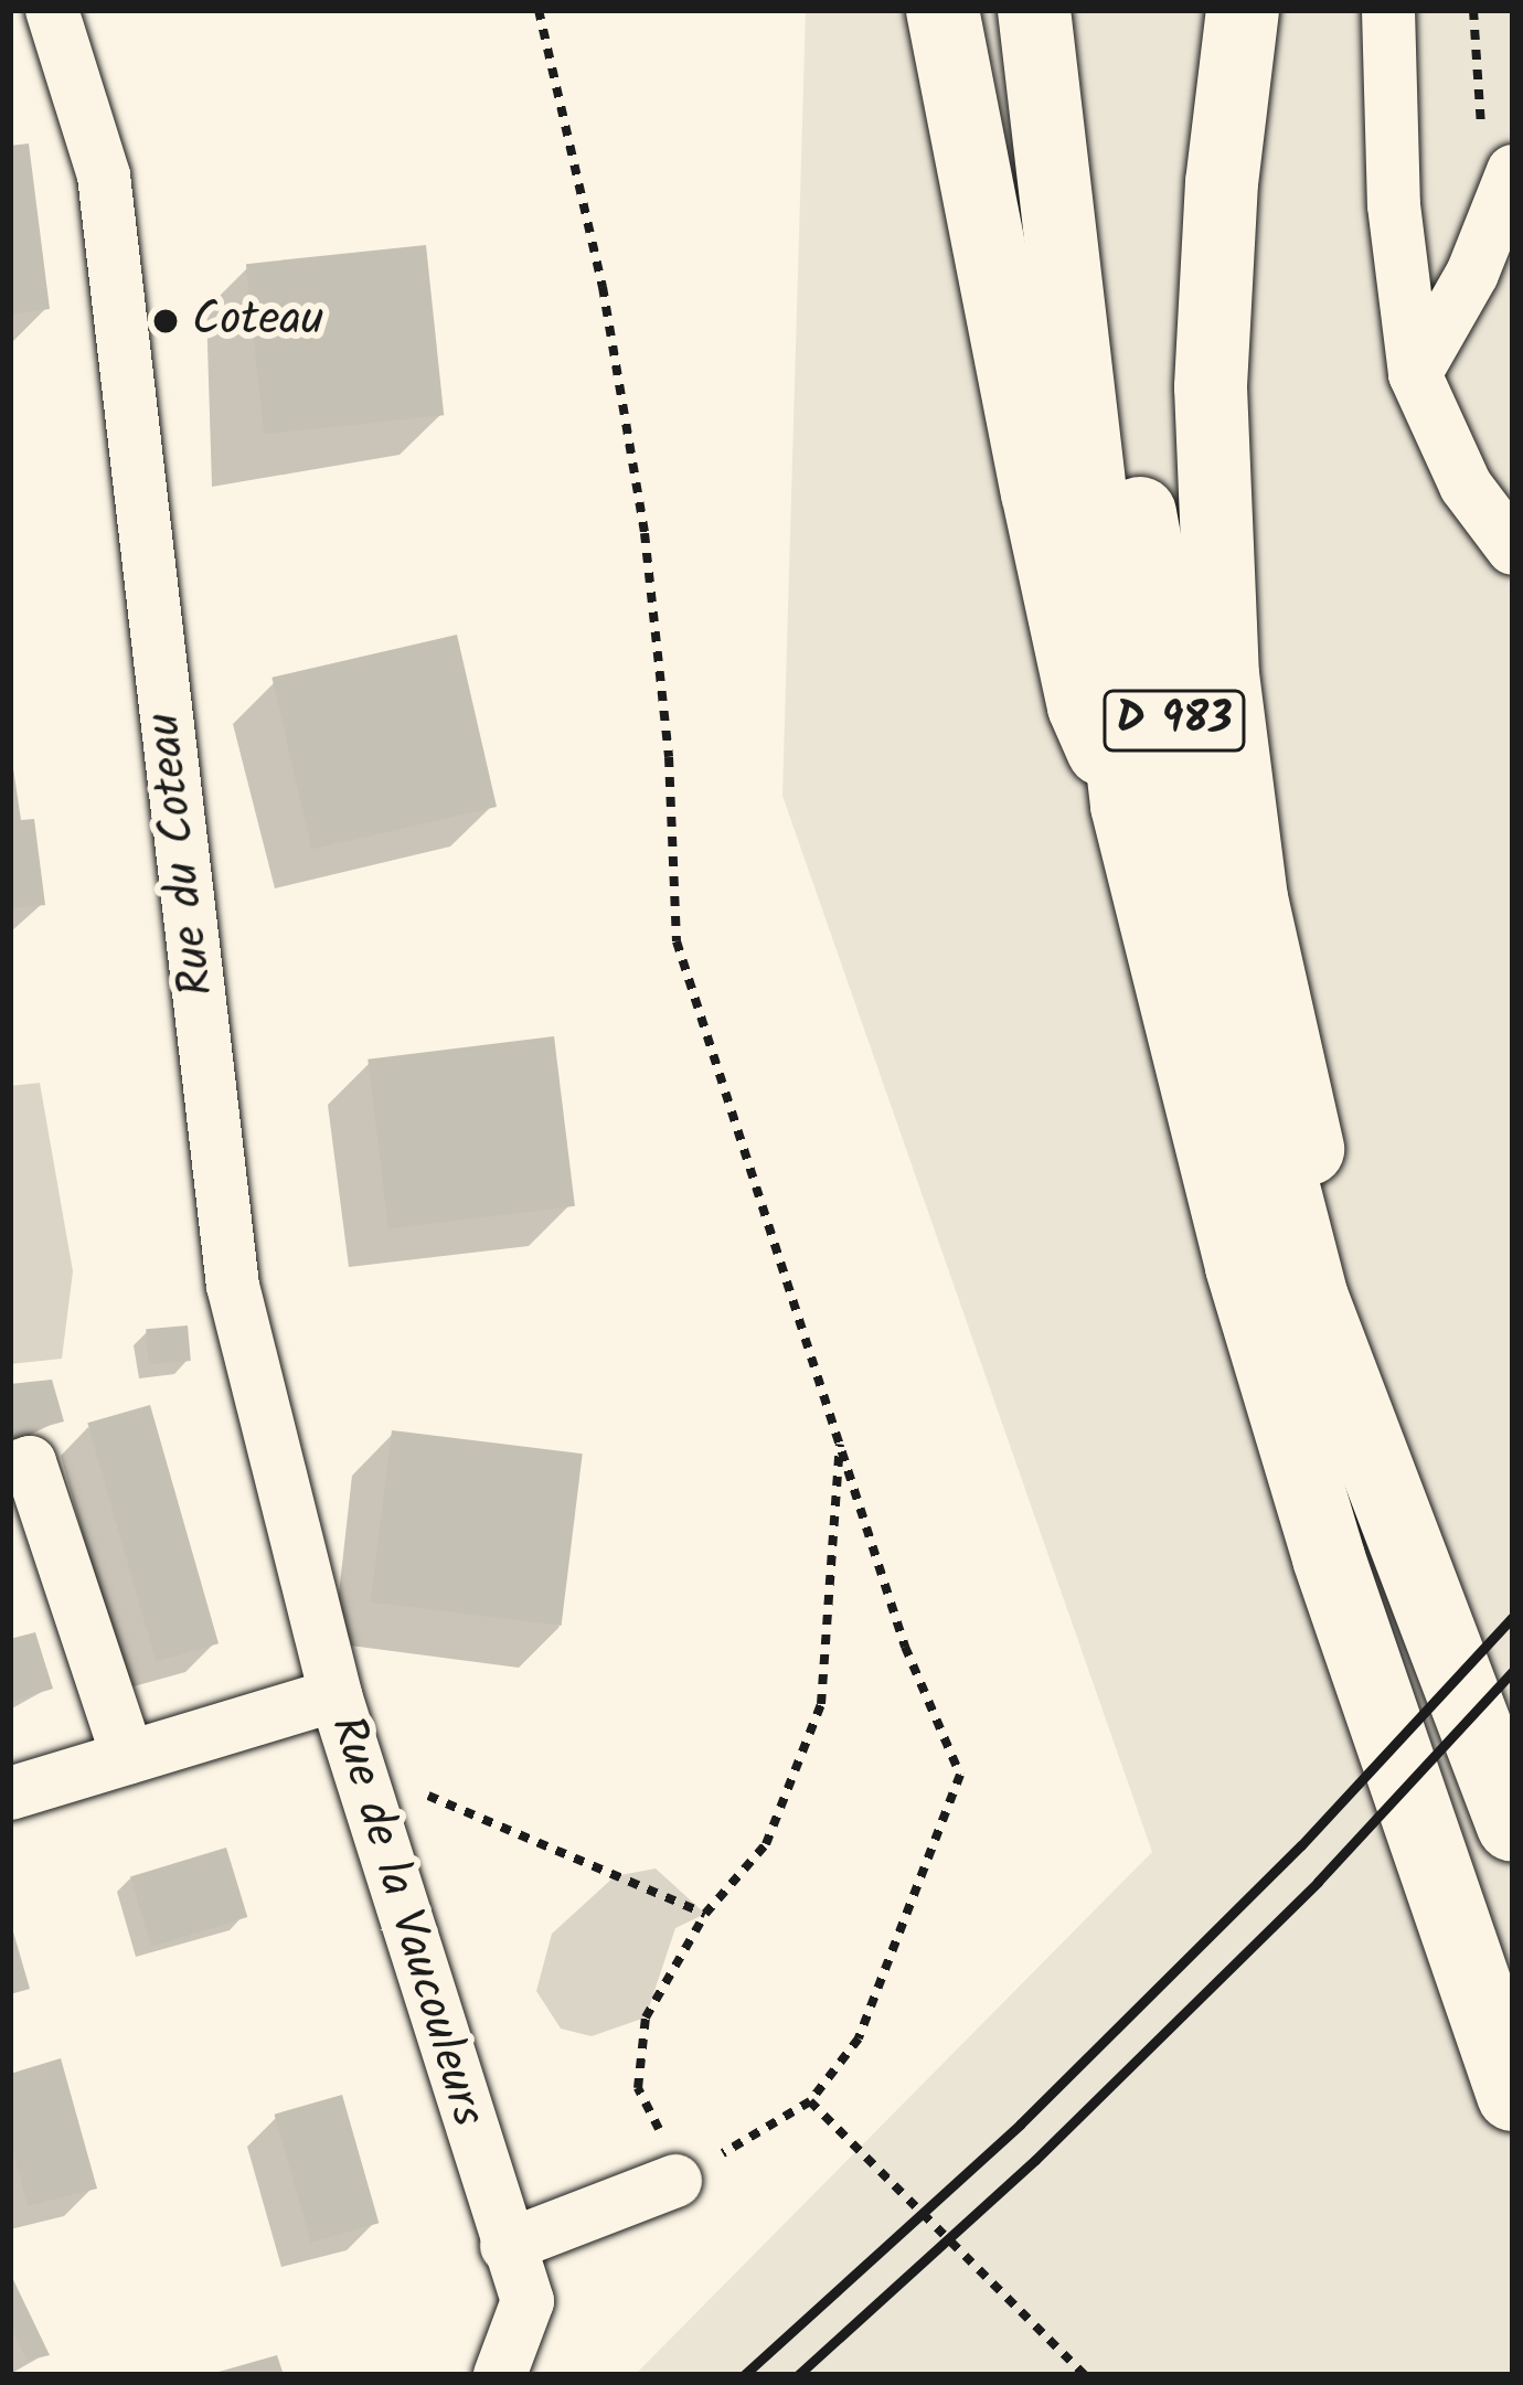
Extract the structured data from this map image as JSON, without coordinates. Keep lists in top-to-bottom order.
{
  "streets": {
    "main road": ["D 983"],
    "street": ["Rue du Coteau", "Rue de la Vaucouleurs"]
  },
  "crossings": [
    ["Rue du Coteau", "Rue de la Vaucouleurs"]
  ],
  "places": ["Coteau"]
}
